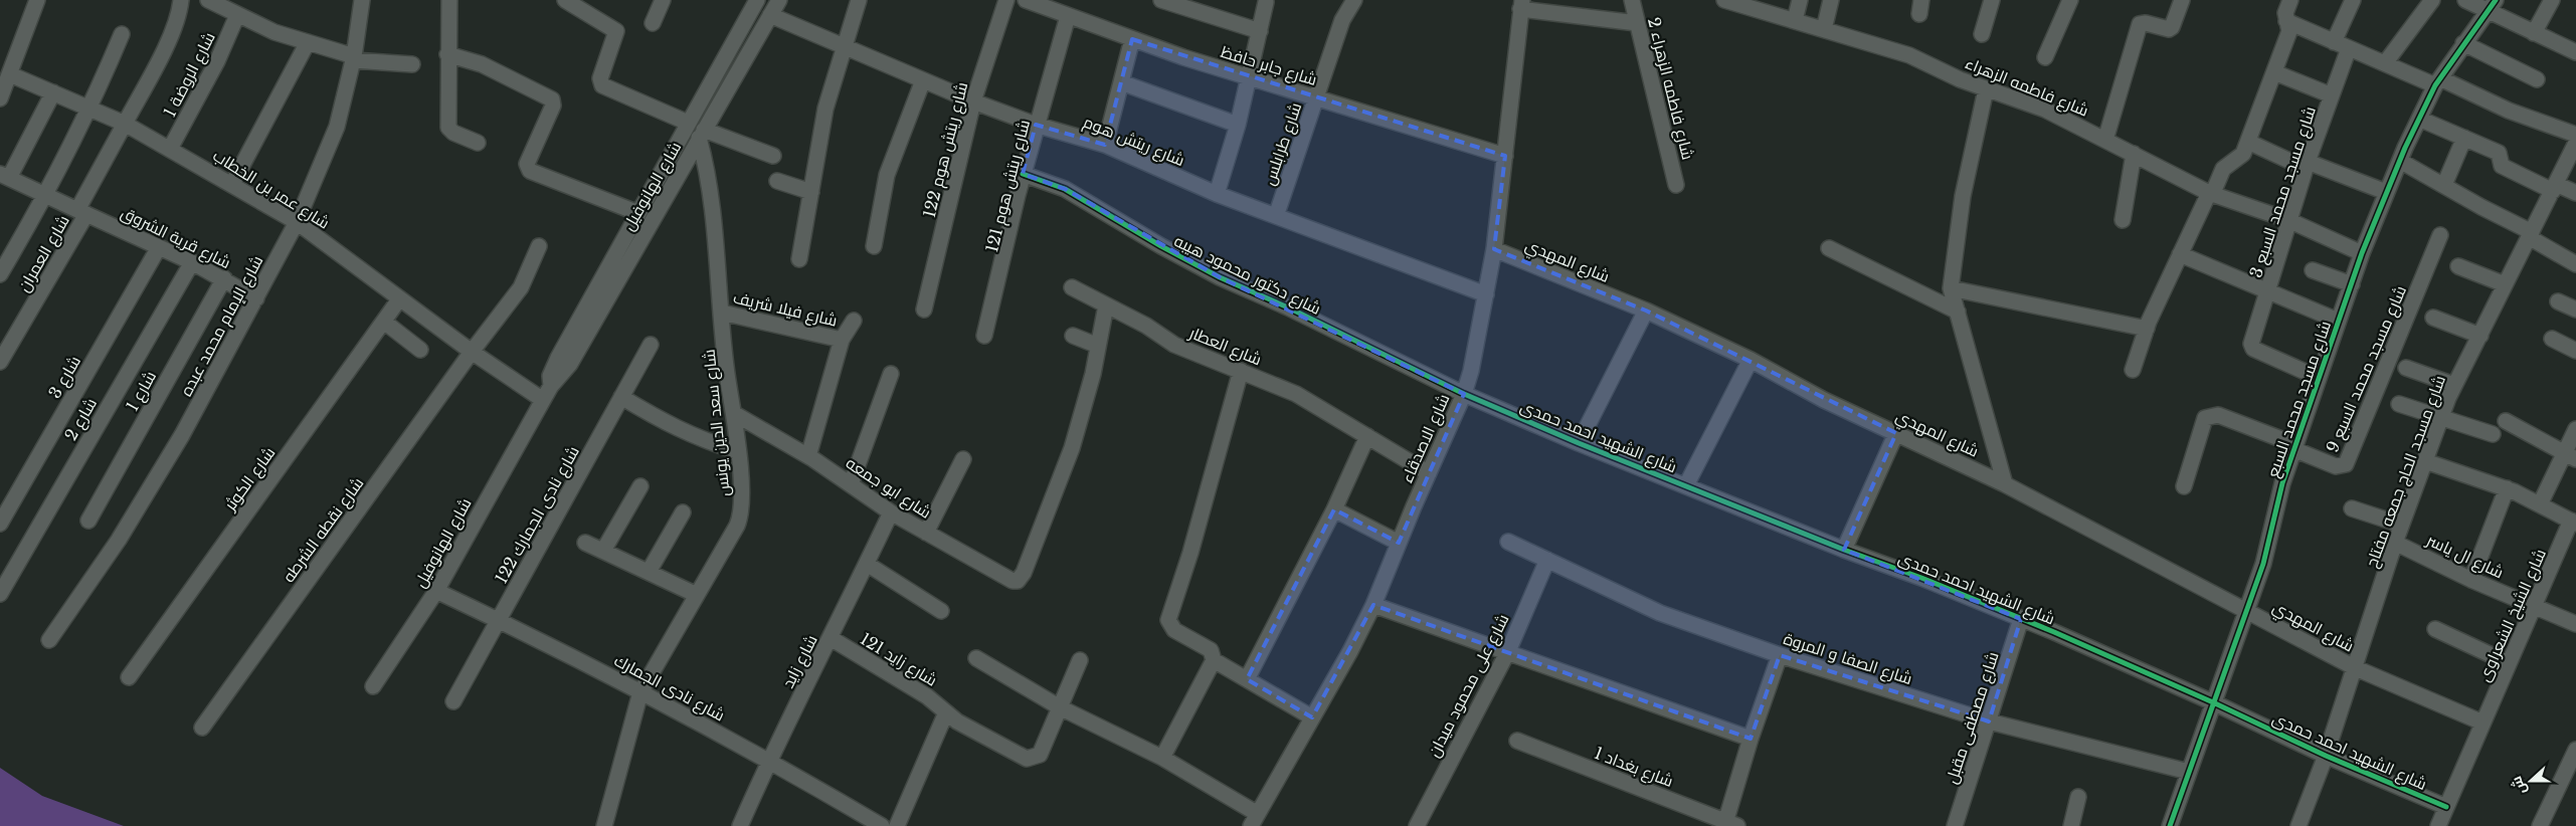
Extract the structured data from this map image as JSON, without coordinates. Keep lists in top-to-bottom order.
{
  "streets": {
    "street": [
      "شارع جابر حافظ",
      "شارع الروضة 1",
      "شارع فاطمه الزهراء",
      "شارع فاطمه الزهراء 2",
      "شارع ريتش هوم",
      "شارع طرابلس",
      "شارع ريتش هوم 122",
      "شارع الهانوفيل",
      "شارع ريتش هوم 121",
      "شارع عمر بن الخطاب",
      "شارع مسجد محمد السبع 3",
      "شارع قرية الشروق",
      "شارع العمران",
      "شارع المهدي",
      "شارع دكتور محمود هيبه",
      "شارع فيلا شريف",
      "شارع الإمام محمد عبده",
      "شارع العطار",
      "شارع مسجد محمد السبع 9",
      "شارع 3",
      "شارع 1",
      "شارع مسجد محمد السبع",
      "شارع 2",
      "شارع سعد الدين يونس",
      "شارع الشهيد احمد حمدى",
      "شارع الاصدقاء",
      "شارع مسجد الحاج جمعه مفتاح",
      "شارع الكوثر",
      "شارع ابو جمعه",
      "شارع نادى الجمارك 122",
      "شارع نقطه الشرطه",
      "شارع ال ياسر",
      "شارع الشيخ الشعراوى",
      "شارع الصفا و المروة",
      "شارع زايد 121",
      "شارع زايد",
      "شارع على محمود ميدان",
      "شارع نادى الجمارك",
      "شارع مصطفى مقبل",
      "شارع بغداد 1"
    ]
  },
  "crossings": [
    ["شارع جابر حافظ", "شارع طرابلس"],
    ["شارع جابر حافظ", "شارع ريتش هوم 121"],
    ["شارع جابر حافظ", "شارع الاصدقاء"],
    ["شارع الروضة 1", "شارع عمر بن الخطاب"],
    ["شارع فاطمه الزهراء", "شارع مسجد محمد السبع 3"],
    ["شارع فاطمه الزهراء", "شارع مسجد محمد السبع"],
    ["شارع ريتش هوم", "شارع طرابلس"],
    ["شارع ريتش هوم", "شارع ريتش هوم 122"],
    ["شارع ريتش هوم", "شارع الهانوفيل"],
    ["شارع ريتش هوم", "شارع ريتش هوم 121"],
    ["شارع ريتش هوم", "شارع الاصدقاء"],
    ["شارع الهانوفيل", "شارع عمر بن الخطاب"],
    ["شارع الهانوفيل", "شارع سعد الدين يونس"],
    ["شارع الهانوفيل", "شارع نادى الجمارك"],
    ["شارع ريتش هوم 121", "شارع دكتور محمود هيبه"],
    ["شارع عمر بن الخطاب", "شارع الإمام محمد عبده"],
    ["شارع عمر بن الخطاب", "شارع الكوثر"],
    ["شارع عمر بن الخطاب", "شارع نقطه الشرطه"],
    ["شارع مسجد محمد السبع 3", "شارع مسجد محمد السبع"],
    ["شارع قرية الشروق", "شارع العمران"],
    ["شارع قرية الشروق", "شارع الإمام محمد عبده"],
    ["شارع قرية الشروق", "شارع 3"],
    ["شارع قرية الشروق", "شارع 1"],
    ["شارع قرية الشروق", "شارع 2"],
    ["شارع المهدي", "شارع مسجد محمد السبع"],
    ["شارع المهدي", "شارع الاصدقاء"],
    ["شارع المهدي", "شارع مسجد الحاج جمعه مفتاح"],
    ["شارع دكتور محمود هيبه", "شارع الشهيد احمد حمدى"],
    ["شارع دكتور محمود هيبه", "شارع الاصدقاء"],
    ["شارع فيلا شريف", "شارع سعد الدين يونس"],
    ["شارع العطار", "شارع الاصدقاء"],
    ["شارع مسجد محمد السبع 9", "شارع مسجد محمد السبع"],
    ["شارع مسجد محمد السبع", "شارع الشهيد احمد حمدى"],
    ["شارع مسجد محمد السبع", "شارع الصفا و المروة"],
    ["شارع سعد الدين يونس", "شارع ابو جمعه"],
    ["شارع سعد الدين يونس", "شارع نادى الجمارك"],
    ["شارع الشهيد احمد حمدى", "شارع الاصدقاء"],
    ["شارع الشهيد احمد حمدى", "شارع مسجد الحاج جمعه مفتاح"],
    ["شارع الشهيد احمد حمدى", "شارع الشيخ الشعراوى"],
    ["شارع الشهيد احمد حمدى", "شارع مصطفى مقبل"],
    ["شارع مسجد الحاج جمعه مفتاح", "شارع ال ياسر"],
    ["شارع ابو جمعه", "شارع زايد"],
    ["شارع نادى الجمارك 122", "شارع نادى الجمارك"],
    ["شارع ال ياسر", "شارع الشيخ الشعراوى"],
    ["شارع الصفا و المروة", "شارع على محمود ميدان"],
    ["شارع الصفا و المروة", "شارع مصطفى مقبل"],
    ["شارع زايد 121", "شارع زايد"],
    ["شارع زايد", "شارع نادى الجمارك"]
  ],
  "north": "left"
}
